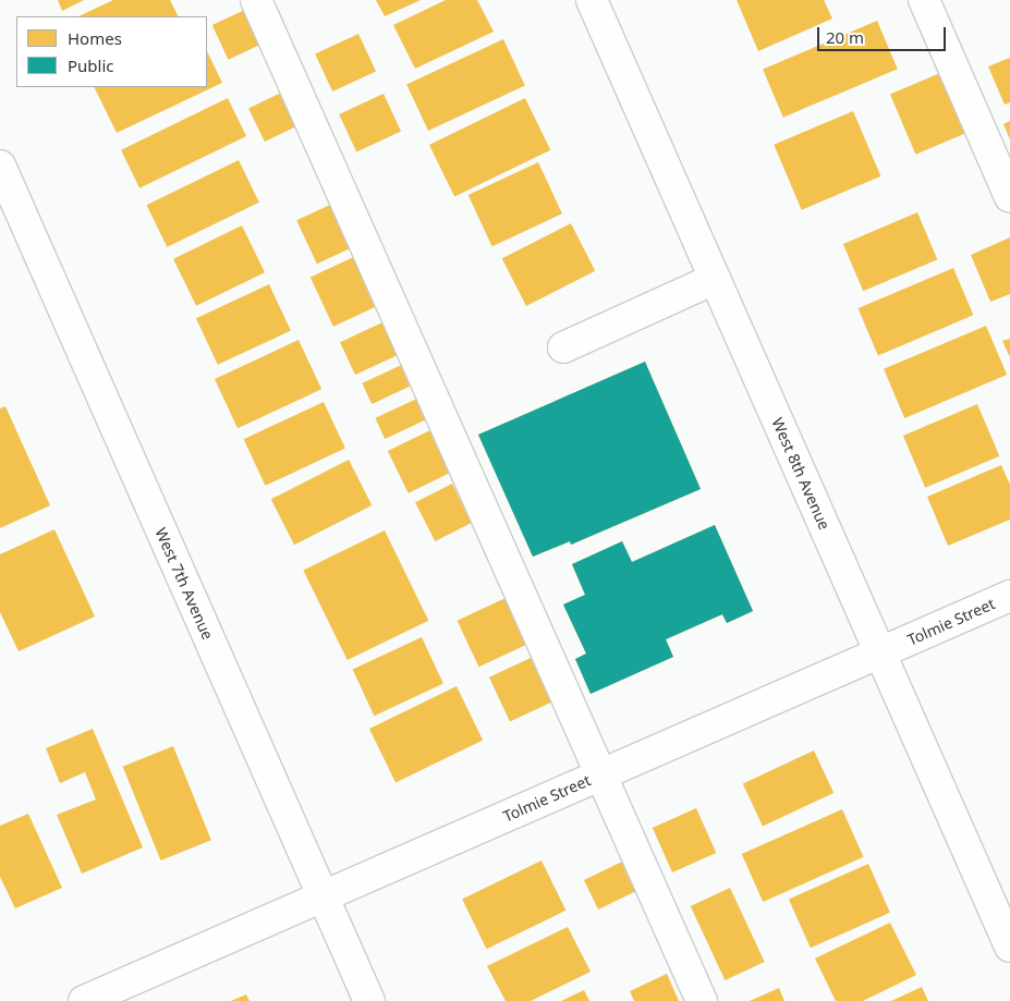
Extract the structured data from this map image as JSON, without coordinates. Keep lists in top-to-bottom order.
{
  "streets": {
    "street": ["West 8th Avenue", "West 7th Avenue", "Tolmie Street"]
  },
  "crossings": [
    ["West 8th Avenue", "Tolmie Street"],
    ["West 7th Avenue", "Tolmie Street"]
  ],
  "legend": ["Homes", "Public"],
  "scale_bar": "20 m"
}
